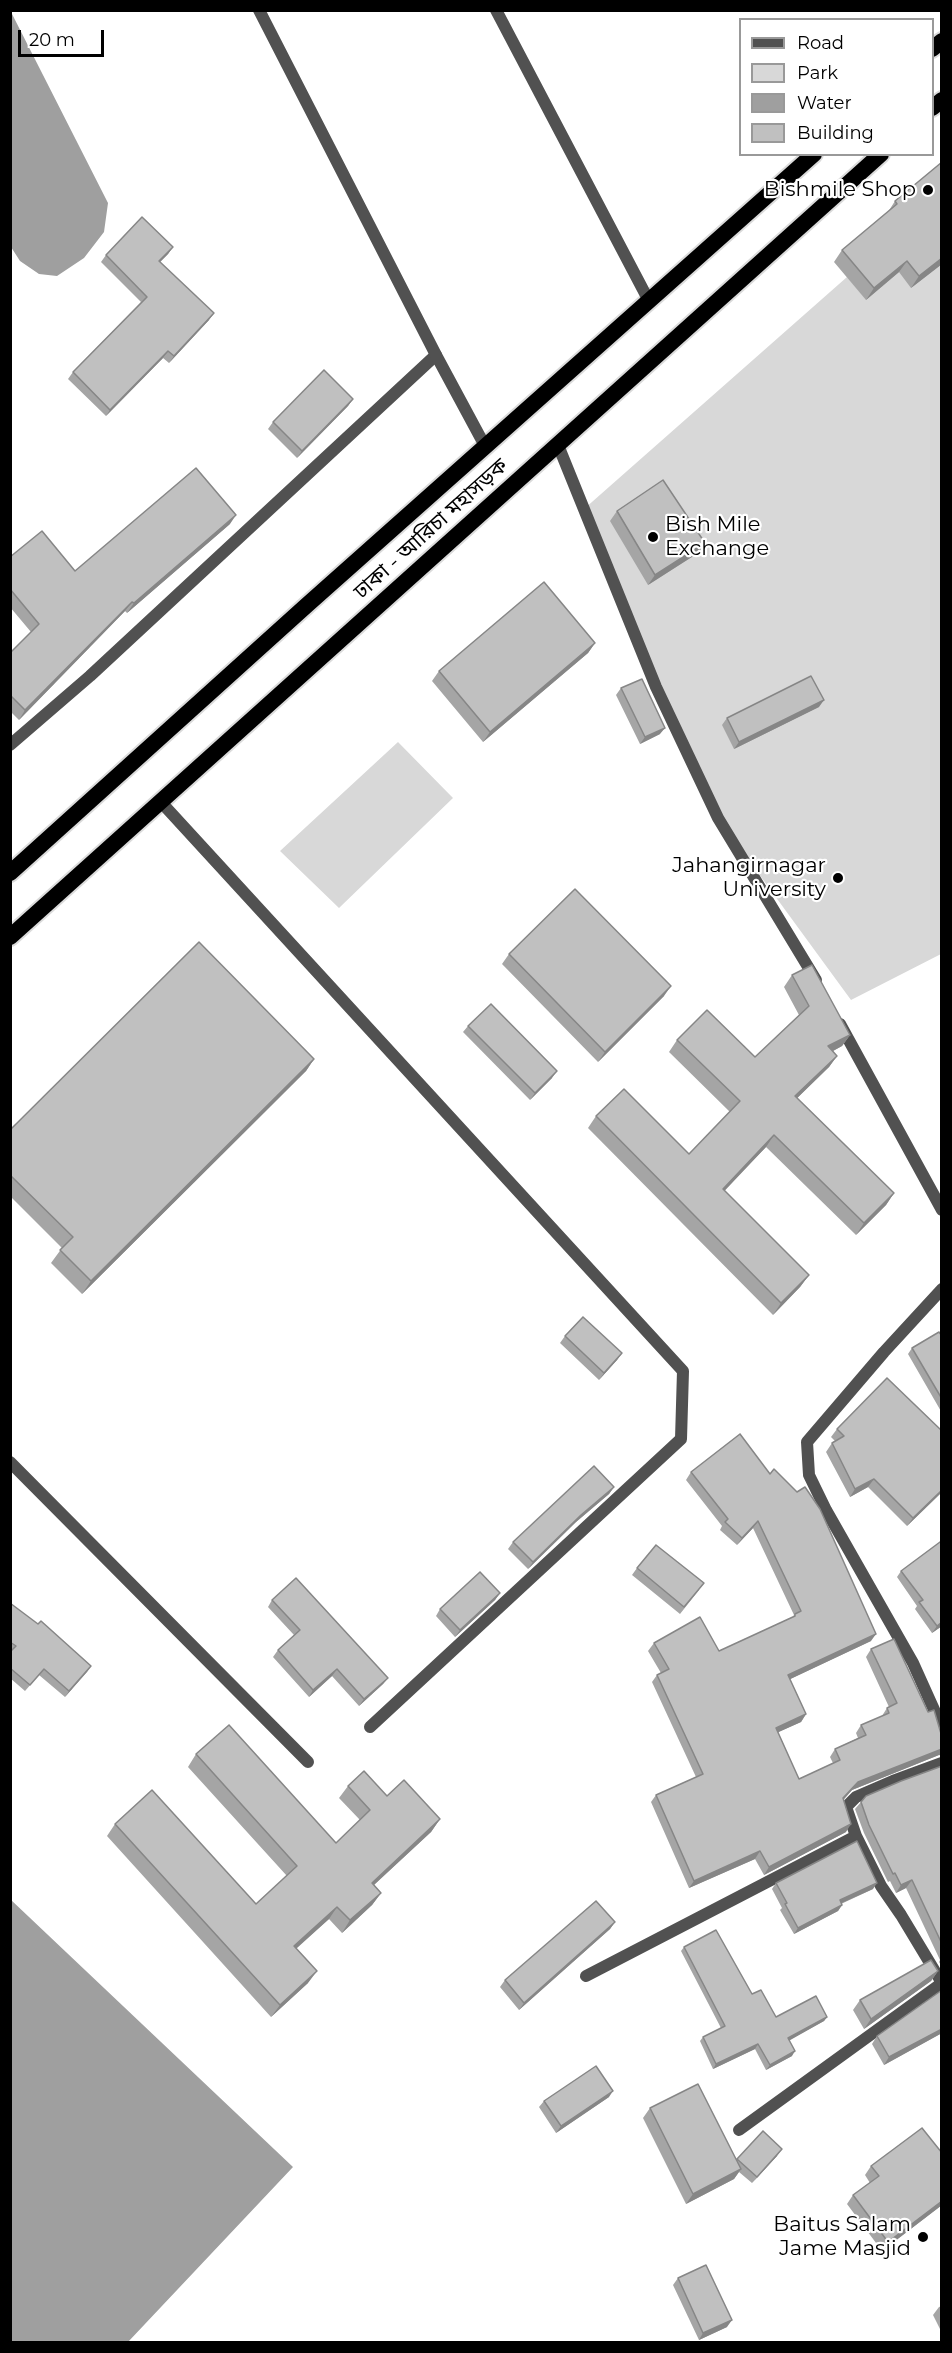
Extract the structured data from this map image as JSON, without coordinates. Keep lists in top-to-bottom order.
{
  "streets": {
    "highway": ["ঢাকা - আরিচা মহাসড়ক"]
  },
  "places": [
    "Bishmile Shop",
    "Bish Mile Exchange",
    "Jahangirnagar University",
    "Baitus Salam Jame Masjid"
  ],
  "legend": [
    "Road",
    "Park",
    "Water",
    "Building"
  ],
  "scale_bar": "20 m"
}
